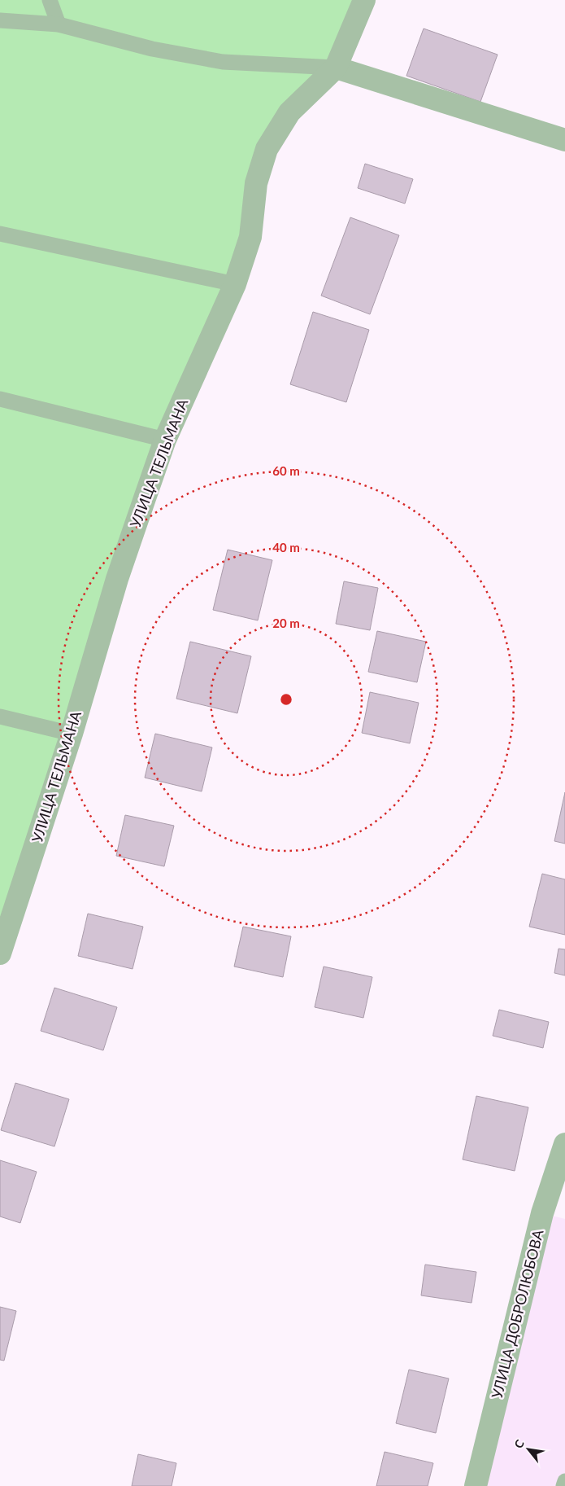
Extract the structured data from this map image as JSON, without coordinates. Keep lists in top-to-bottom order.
{
  "streets": {
    "street": ["УЛИЦА ТЕЛЬМАНА", "УЛИЦА ДОБРОЛЮБОВА"]
  },
  "north": "top left",
  "rings": ["60 m", "40 m", "20 m"]
}
